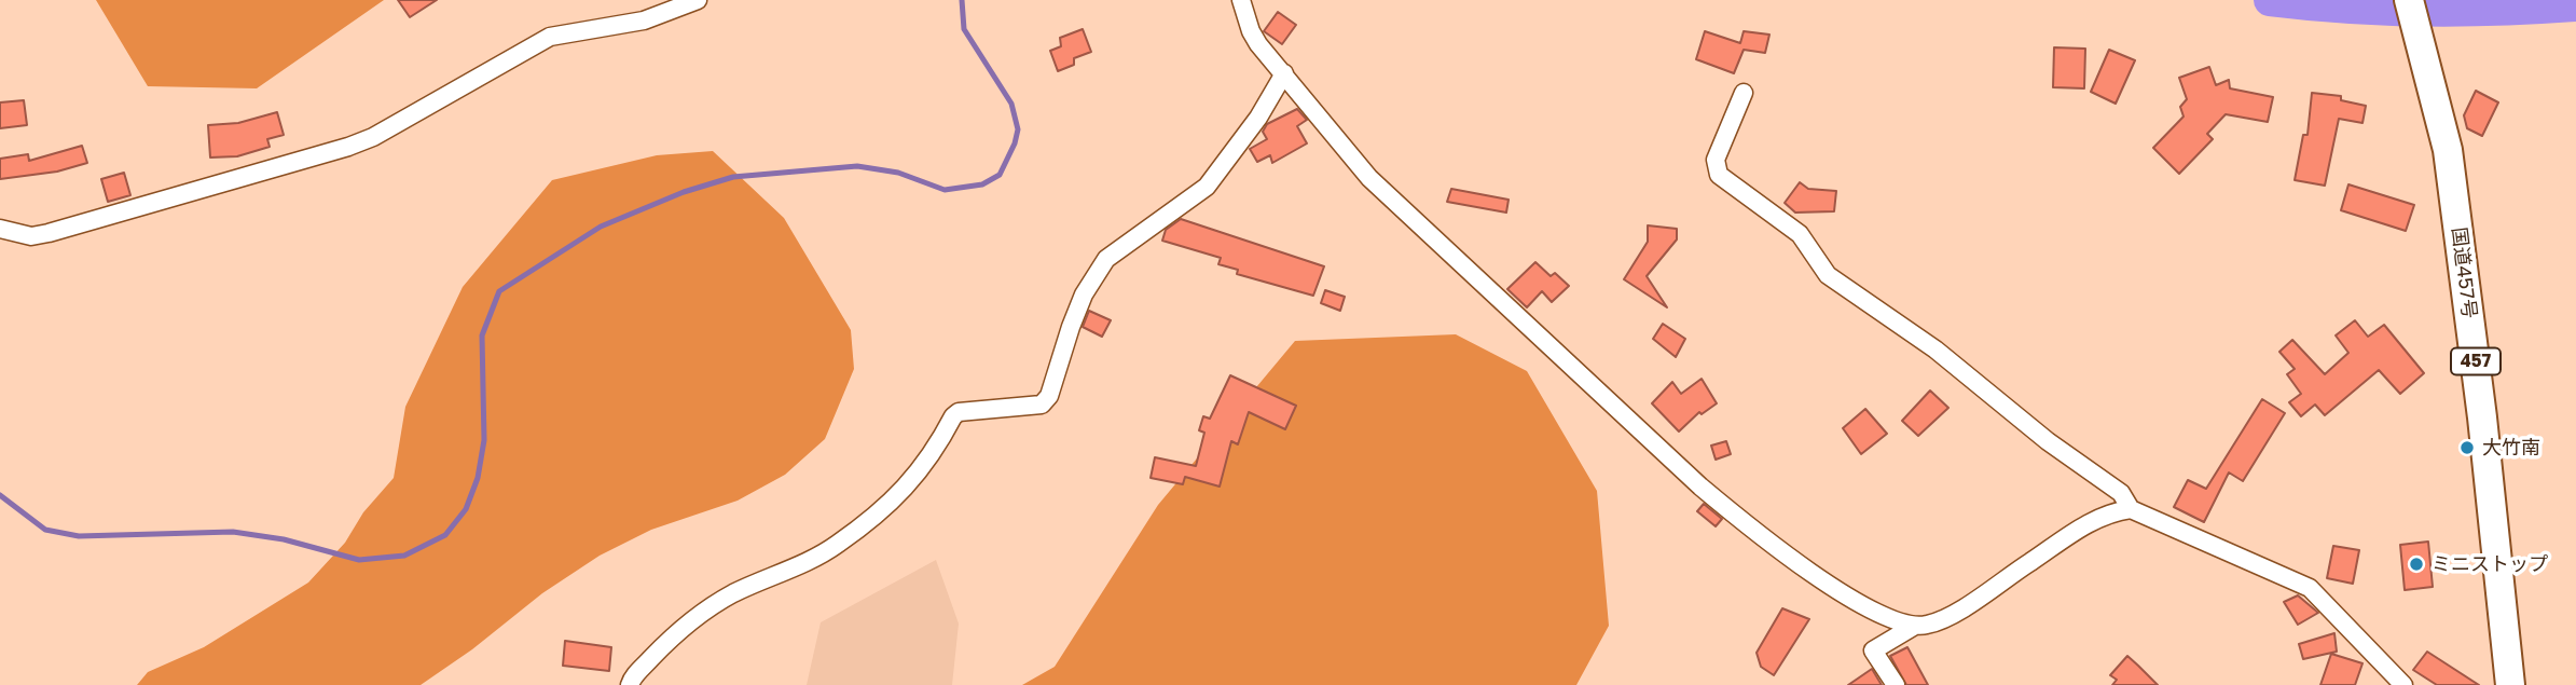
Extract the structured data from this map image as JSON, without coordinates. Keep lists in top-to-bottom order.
{
  "streets": {
    "highway": ["国道457号", "457"]
  },
  "places": ["大竹南", "ミニストップ"]
}
